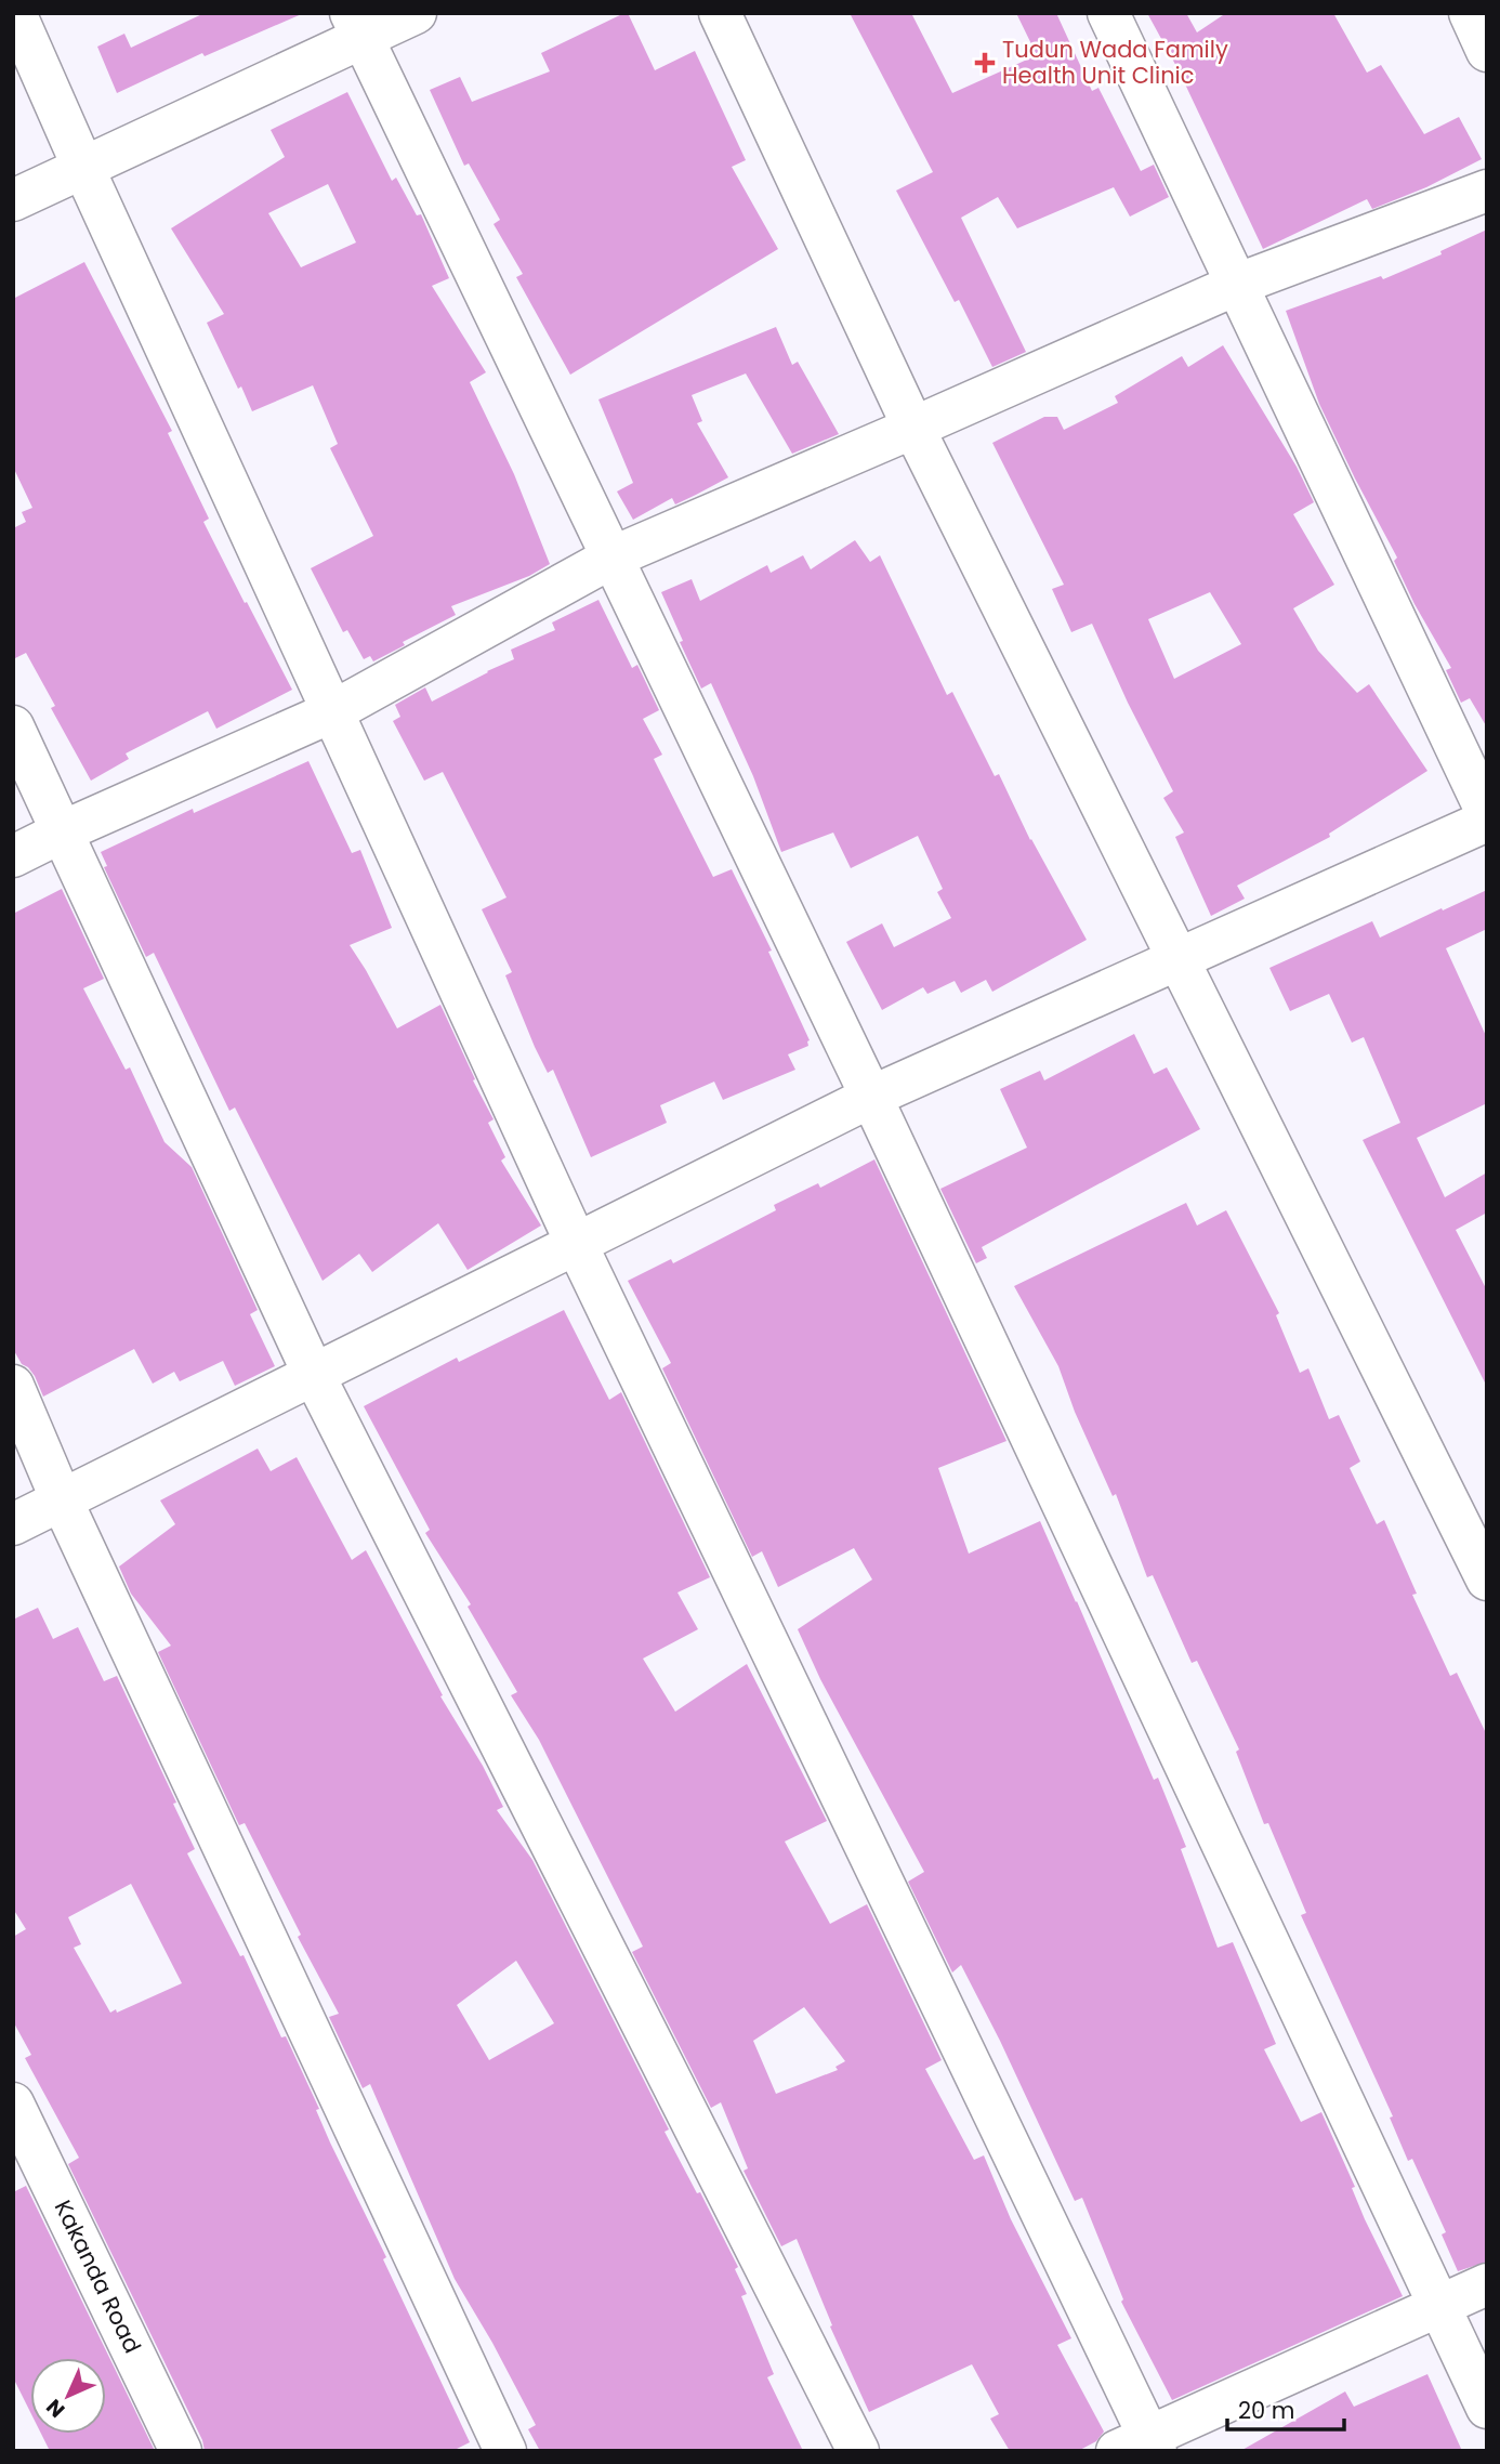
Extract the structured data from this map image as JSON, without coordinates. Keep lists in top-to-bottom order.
{
  "streets": {
    "street": ["Kakanda Road"]
  },
  "places": {
    "health": ["Tudun Wada Family Health Unit Clinic"]
  },
  "scale_bar": "20 m",
  "north": "bottom left"
}
